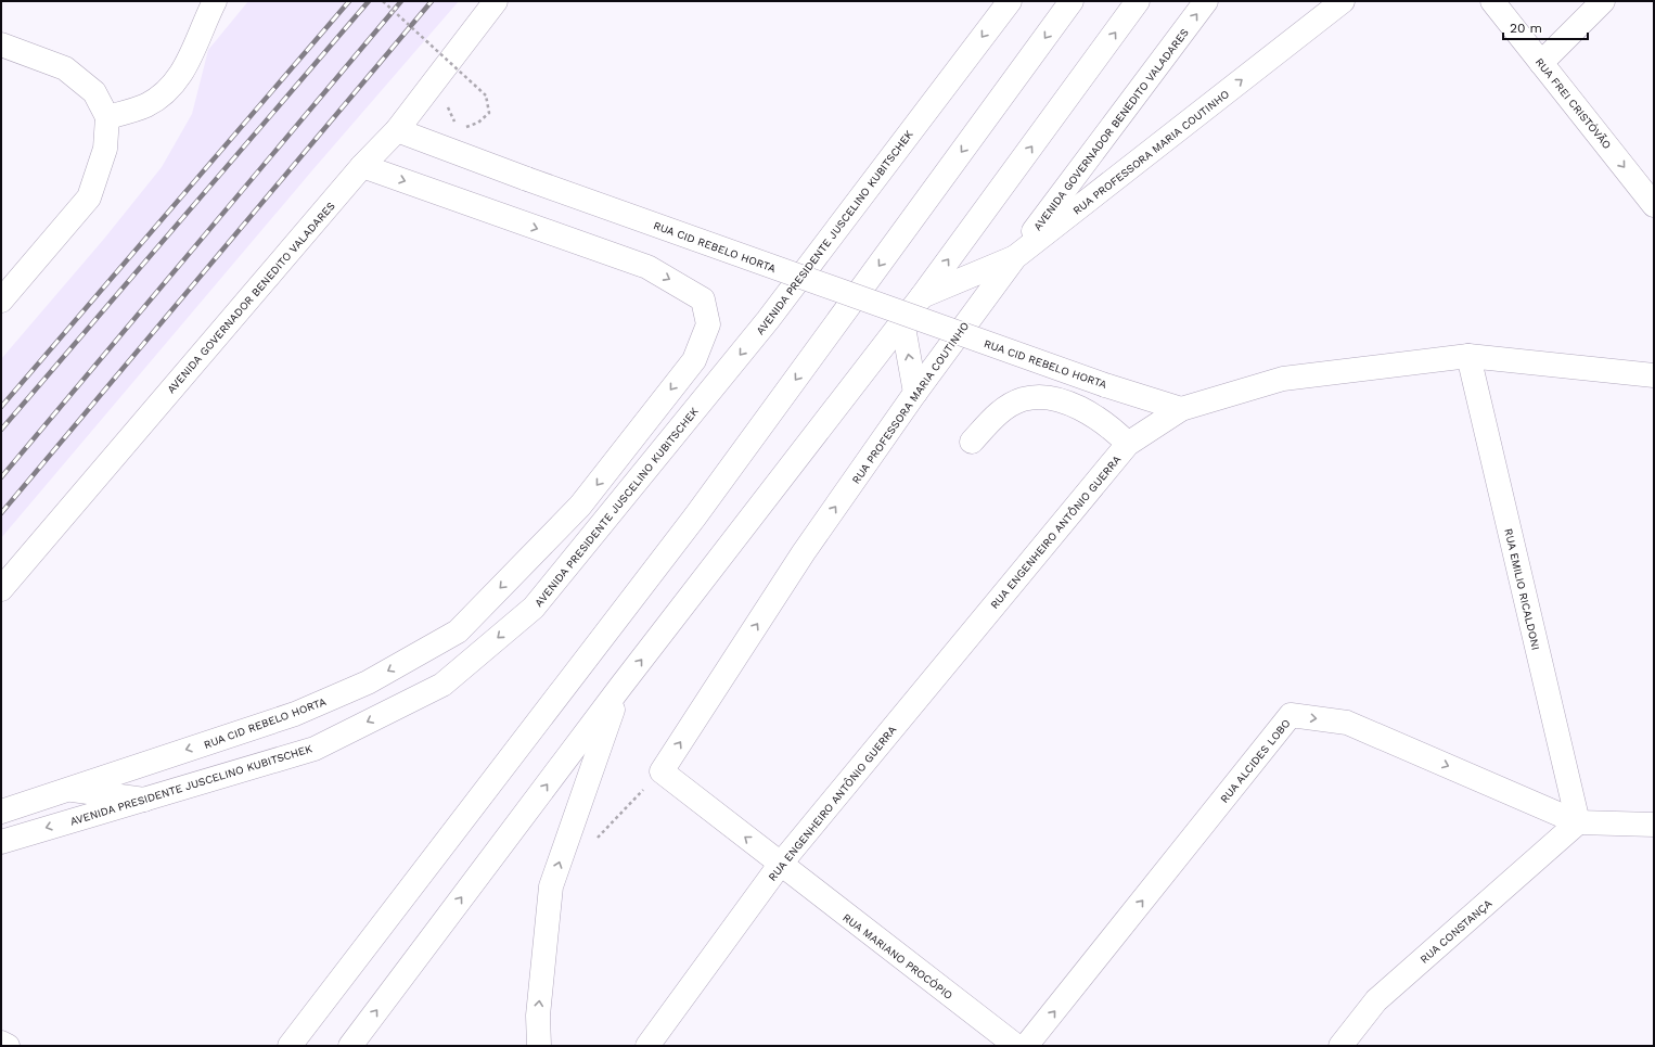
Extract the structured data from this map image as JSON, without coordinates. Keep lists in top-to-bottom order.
{
  "streets": {
    "main road": [
      "RUA FREI CRISTÓVÃO",
      "AVENIDA GOVERNADOR BENEDITO VALADARES",
      "RUA PROFESSORA MARIA COUTINHO",
      "AVENIDA PRESIDENTE JUSCELINO KUBITSCHEK",
      "RUA CID REBELO HORTA",
      "RUA ENGENHEIRO ANTÔNIO GUERRA",
      "RUA EMILIO RICALDONI",
      "RUA ALCIDES LOBO",
      "RUA CONSTANÇA",
      "RUA MARIANO PROCÓPIO"
    ]
  },
  "crossings": [
    ["AVENIDA GOVERNADOR BENEDITO VALADARES", "RUA PROFESSORA MARIA COUTINHO"],
    ["AVENIDA GOVERNADOR BENEDITO VALADARES", "RUA CID REBELO HORTA"],
    ["RUA CID REBELO HORTA", "RUA ENGENHEIRO ANTÔNIO GUERRA"],
    ["RUA ENGENHEIRO ANTÔNIO GUERRA", "RUA EMILIO RICALDONI"],
    ["RUA ENGENHEIRO ANTÔNIO GUERRA", "RUA MARIANO PROCÓPIO"],
    ["RUA EMILIO RICALDONI", "RUA ALCIDES LOBO"],
    ["RUA EMILIO RICALDONI", "RUA CONSTANÇA"],
    ["RUA ALCIDES LOBO", "RUA CONSTANÇA"]
  ],
  "one_way": ["RUA FREI CRISTÓVÃO", "RUA ALCIDES LOBO"],
  "scale_bar": "20 m"
}
